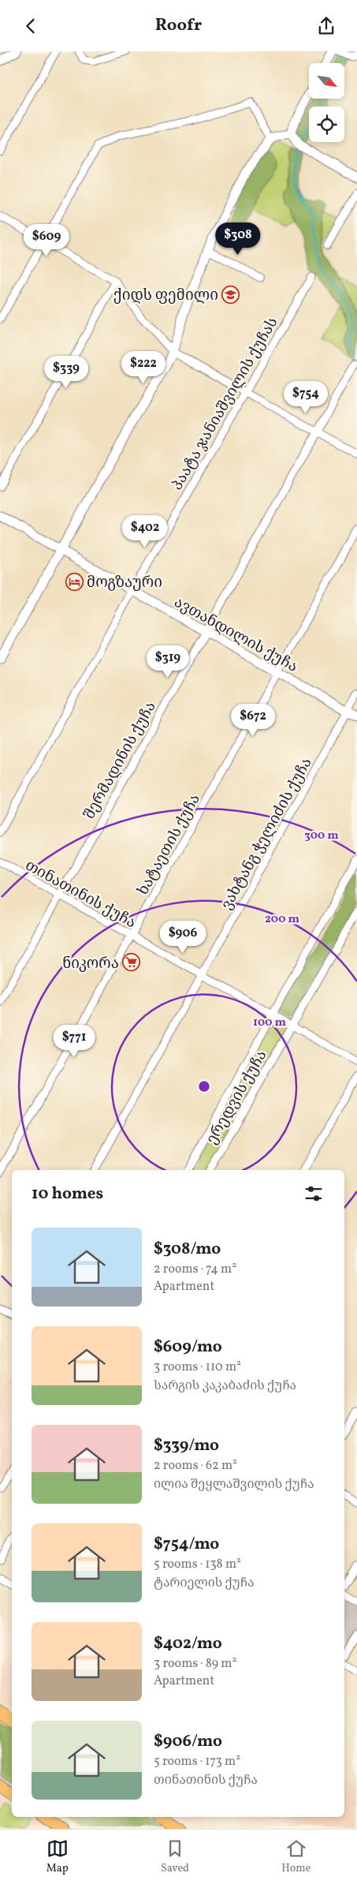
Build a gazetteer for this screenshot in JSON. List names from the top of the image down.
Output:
{
  "streets": {
    "street": [
      "პაატა ჯანიაშვილის ქუჩას",
      "ავთანდილის ქუჩა",
      "შერმადინის ქუჩა",
      "ვახტანგ ჭელიძის ქუჩა",
      "ხატაეთის ქუჩა",
      "თინათინის ქუჩა",
      "ერედვის ქუჩა"
    ]
  },
  "crossings": [
    ["პაატა ჯანიაშვილის ქუჩას", "ავთანდილის ქუჩა"],
    ["ავთანდილის ქუჩა", "შერმადინის ქუჩა"],
    ["ავთანდილის ქუჩა", "ვახტანგ ჭელიძის ქუჩა"],
    ["ავთანდილის ქუჩა", "ხატაეთის ქუჩა"],
    ["შერმადინის ქუჩა", "თინათინის ქუჩა"],
    ["ვახტანგ ჭელიძის ქუჩა", "თინათინის ქუჩა"],
    ["ხატაეთის ქუჩა", "თინათინის ქუჩა"],
    ["თინათინის ქუჩა", "ერედვის ქუჩა"]
  ],
  "places": {
    "school or university": ["ქიდს ფემილი"],
    "hotel": ["მოგზაური"],
    "supermarket": ["ნიკორა"]
  },
  "north": "bottom right",
  "page": {
    "header": "Roofr",
    "price": [
      "$308",
      "$609",
      "$222",
      "$339",
      "$754",
      "$402",
      "$319",
      "$672",
      "$906",
      "$771"
    ],
    "heading": "10 homes",
    "list": [
      {
        "name": "$308/mo",
        "note": "2 rooms · 74 m² · Apartment"
      },
      {
        "name": "$609/mo",
        "note": "3 rooms · 110 m² · სარგის კაკაბაძის ქუჩა"
      },
      {
        "name": "$339/mo",
        "note": "2 rooms · 62 m² · ილია შეყლაშვილის ქუჩა"
      },
      {
        "name": "$754/mo",
        "note": "5 rooms · 138 m² · ტარიელის ქუჩა"
      },
      {
        "name": "$402/mo",
        "note": "3 rooms · 89 m² · Apartment"
      },
      {
        "name": "$906/mo",
        "note": "5 rooms · 173 m² · თინათინის ქუჩა"
      }
    ],
    "tabs": ["Map", "Saved", "Home"]
  },
  "rings": ["300 m", "200 m", "100 m"]
}
